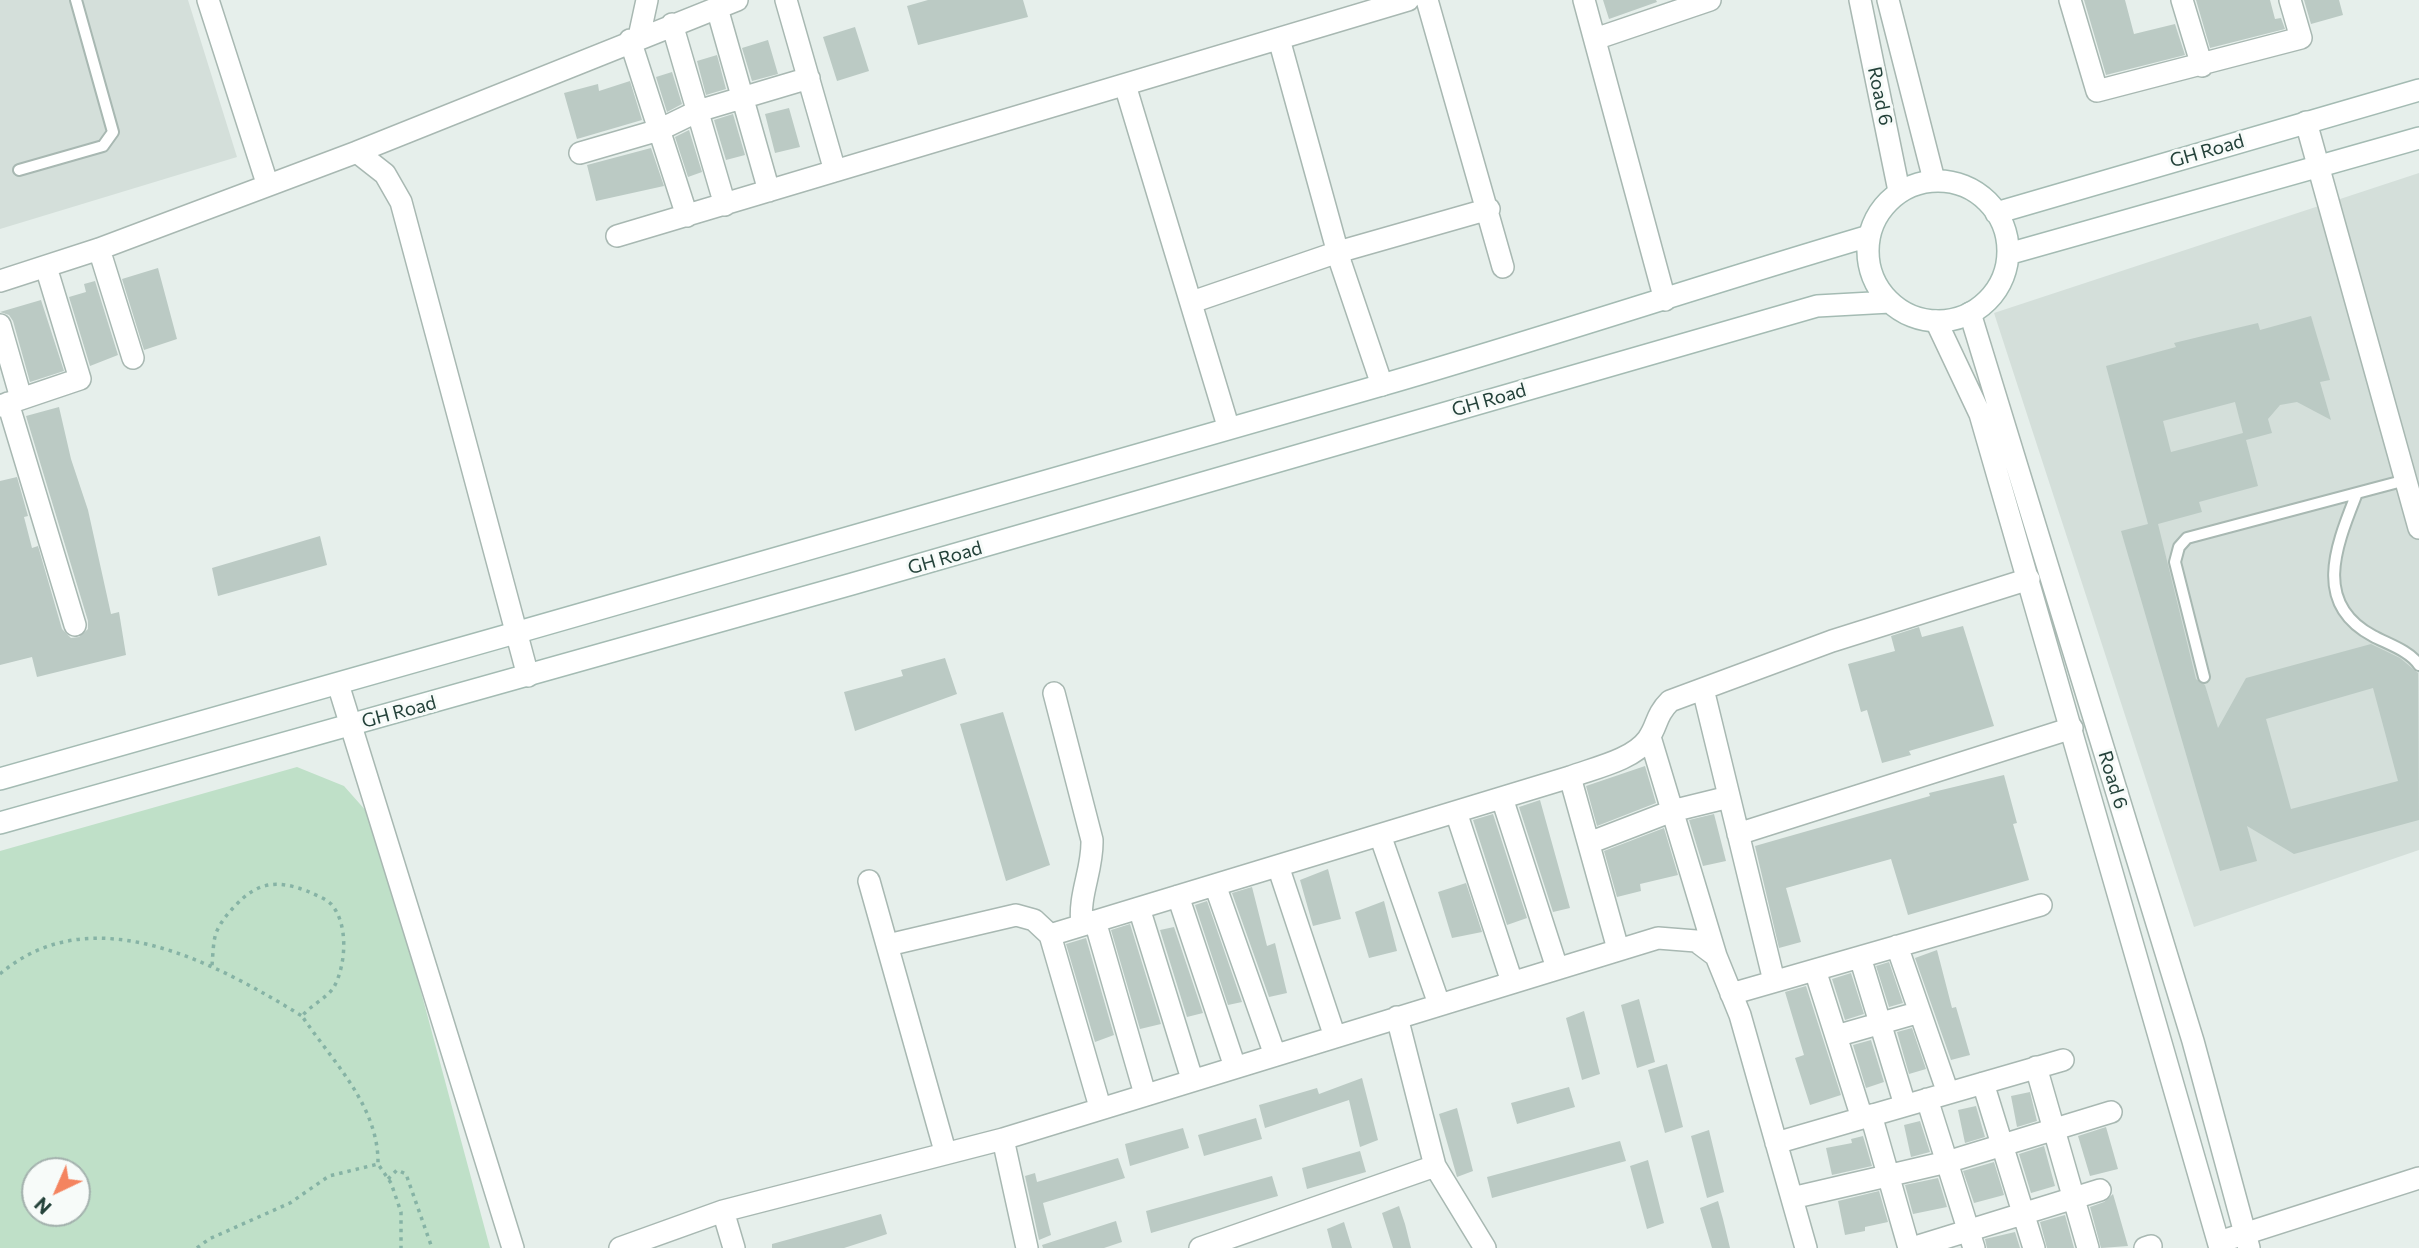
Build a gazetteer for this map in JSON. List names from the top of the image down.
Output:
{
  "streets": {
    "street": ["Road 6", "GH Road"]
  },
  "crossings": [
    ["Road 6", "GH Road"]
  ],
  "north": "bottom left"
}
